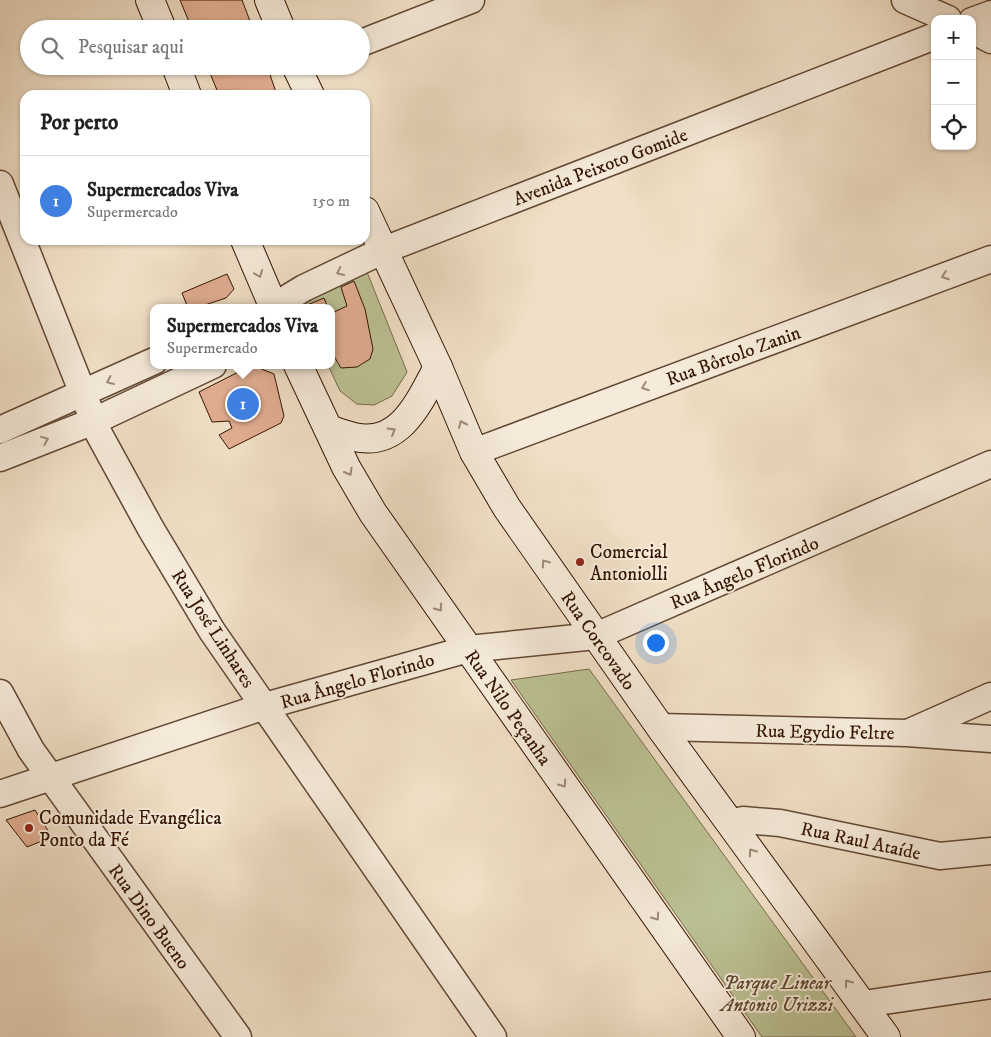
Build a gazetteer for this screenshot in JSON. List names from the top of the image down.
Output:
{
  "streets": {
    "street": [
      "Avenida Peixoto Gomide",
      "Rua Bôrtolo Zanin",
      "Rua Ângelo Florindo",
      "Rua José Linhares",
      "Rua Corcovado",
      "Rua Nilo Peçanha",
      "Rua Egydio Feltre",
      "Rua Raul Ataíde",
      "Rua Dino Bueno"
    ]
  },
  "crossings": [
    ["Avenida Peixoto Gomide", "Rua Corcovado"],
    ["Rua Bôrtolo Zanin", "Rua Corcovado"],
    ["Rua Ângelo Florindo", "Rua José Linhares"],
    ["Rua Ângelo Florindo", "Rua Corcovado"],
    ["Rua Ângelo Florindo", "Rua Nilo Peçanha"],
    ["Rua Ângelo Florindo", "Rua Dino Bueno"],
    ["Rua Corcovado", "Rua Egydio Feltre"],
    ["Rua Corcovado", "Rua Raul Ataíde"]
  ],
  "one_way": ["Rua Bôrtolo Zanin", "Rua Corcovado", "Rua Nilo Peçanha"],
  "parks": ["Parque Linear Antonio Urizzi"],
  "places": ["Comercial Antoniolli", "Comunidade Evangélica Ponto da Fé"],
  "page": {
    "map_buttons": ["+", "−"],
    "search": "Pesquisar aqui",
    "heading": "Por perto",
    "list": [
      {
        "mark": "1",
        "name": "Supermercados Viva",
        "note": "Supermercado",
        "value": "150 m"
      }
    ],
    "popup": ["Supermercados Viva", "Supermercado"],
    "pins": "1"
  }
}
